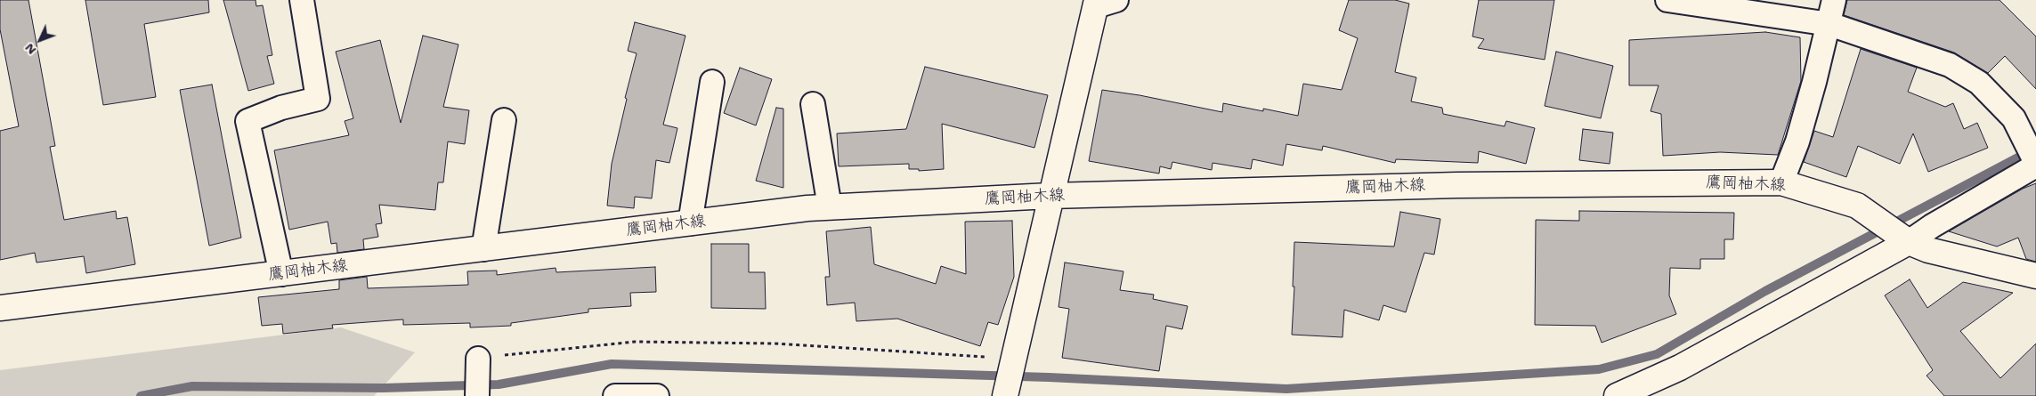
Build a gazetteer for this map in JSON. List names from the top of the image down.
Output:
{
  "streets": {
    "main road": ["鷹岡柚木線"]
  },
  "north": "bottom left"
}
